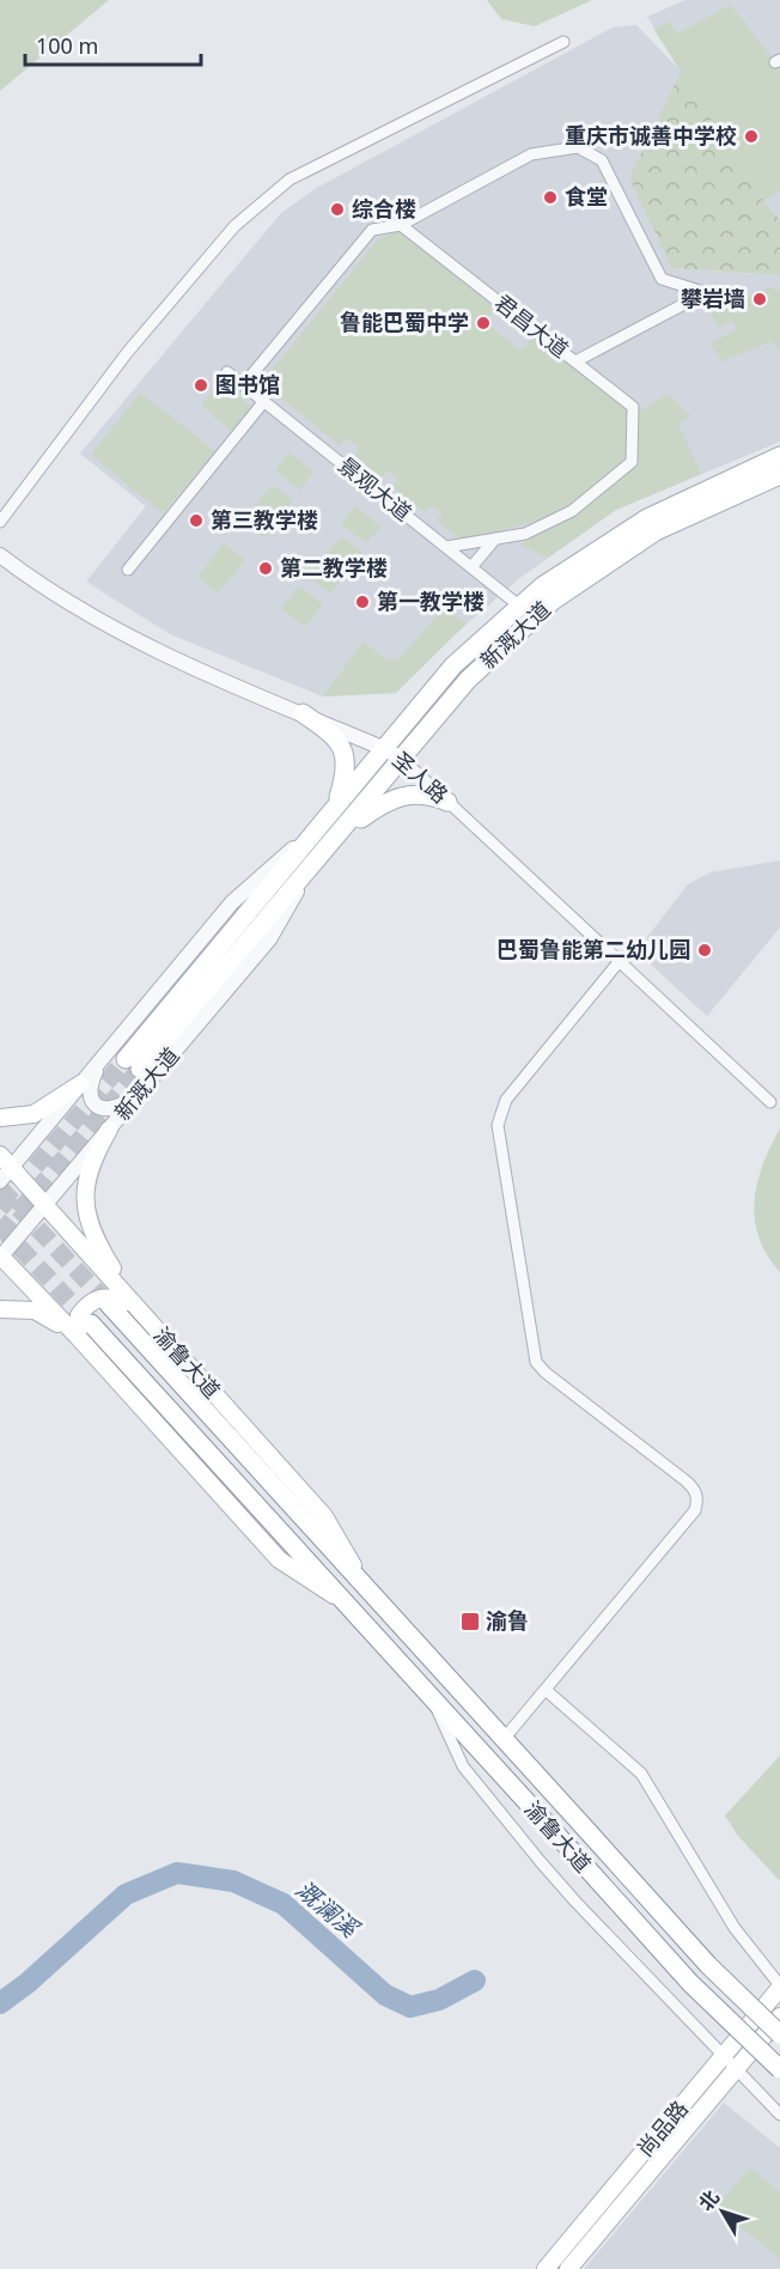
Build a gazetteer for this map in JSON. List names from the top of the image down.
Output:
{
  "streets": {
    "main road": ["新溉大道", "渝鲁大道", "尚品路"],
    "street": ["君昌大道", "景观大道", "圣人路"]
  },
  "crossings": [
    ["君昌大道", "景观大道"],
    ["景观大道", "新溉大道"],
    ["新溉大道", "圣人路"],
    ["新溉大道", "渝鲁大道"]
  ],
  "water": ["溉澜溪"],
  "places": {
    "other": [
      "重庆市诚善中学校",
      "食堂",
      "综合楼",
      "攀岩墙",
      "鲁能巴蜀中学",
      "图书馆",
      "第三教学楼",
      "第二教学楼",
      "第一教学楼",
      "巴蜀鲁能第二幼儿园"
    ],
    "transit": ["渝鲁"]
  },
  "scale_bar": "100 m",
  "north": "top left"
}
